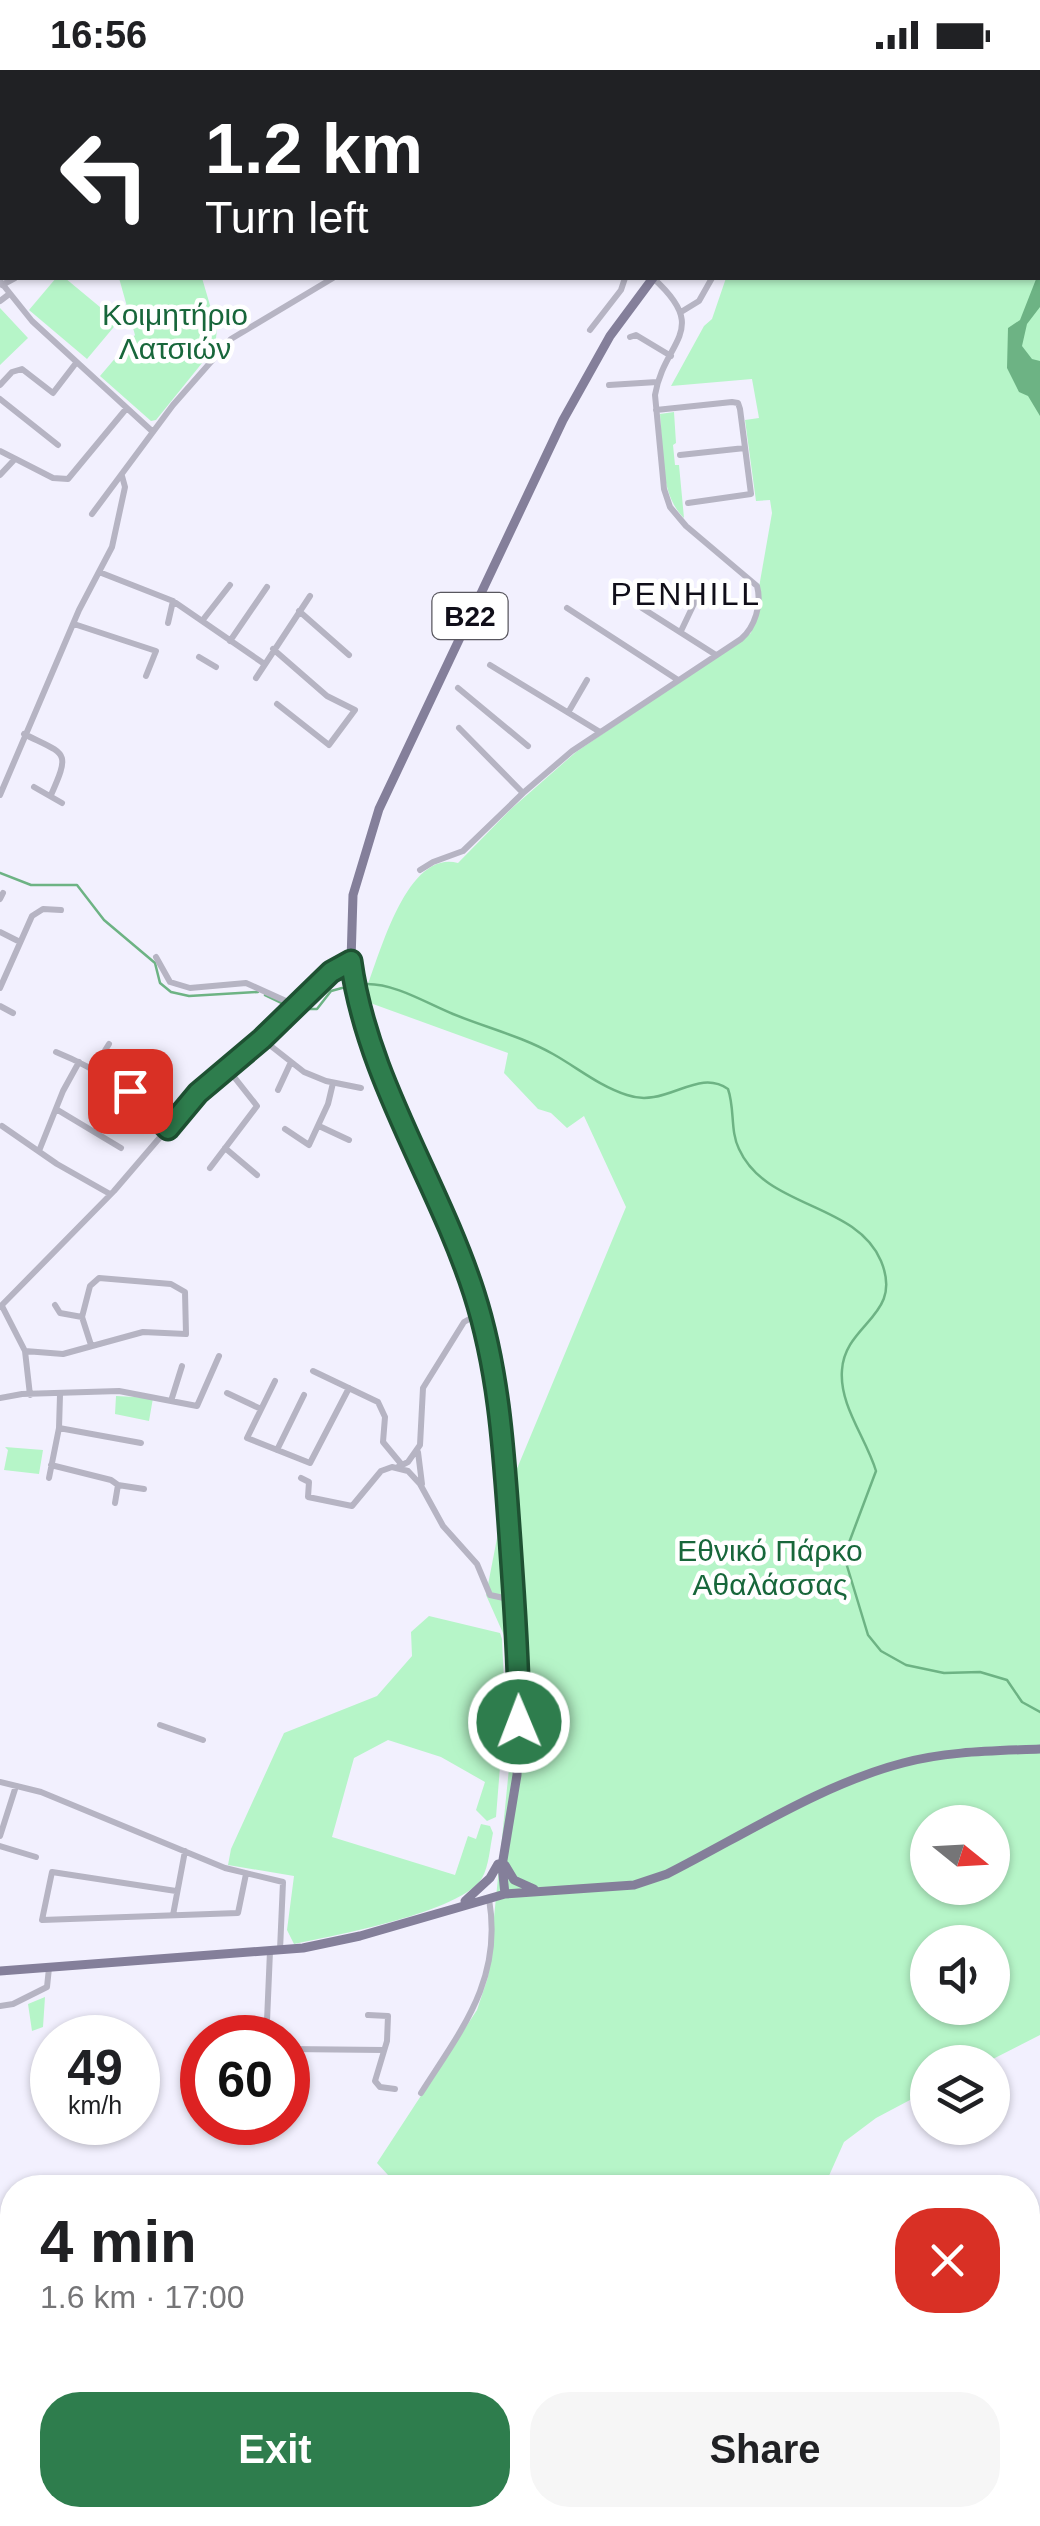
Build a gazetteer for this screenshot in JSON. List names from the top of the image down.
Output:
{
  "streets": {
    "main road": ["B22"]
  },
  "districts": ["PENHILL"],
  "parks": ["Κοιμητήριο Λατσιών", "Εθνικό Πάρκο Αθαλάσσας"],
  "north": "right",
  "page": {
    "status": "16:56",
    "turn": ["1.2 km", "Turn left"],
    "speed": "49 km/h",
    "limit": "60",
    "heading": ["4 min", "1.6 km · 17:00"],
    "buttons": ["Exit", "Share"]
  }
}
